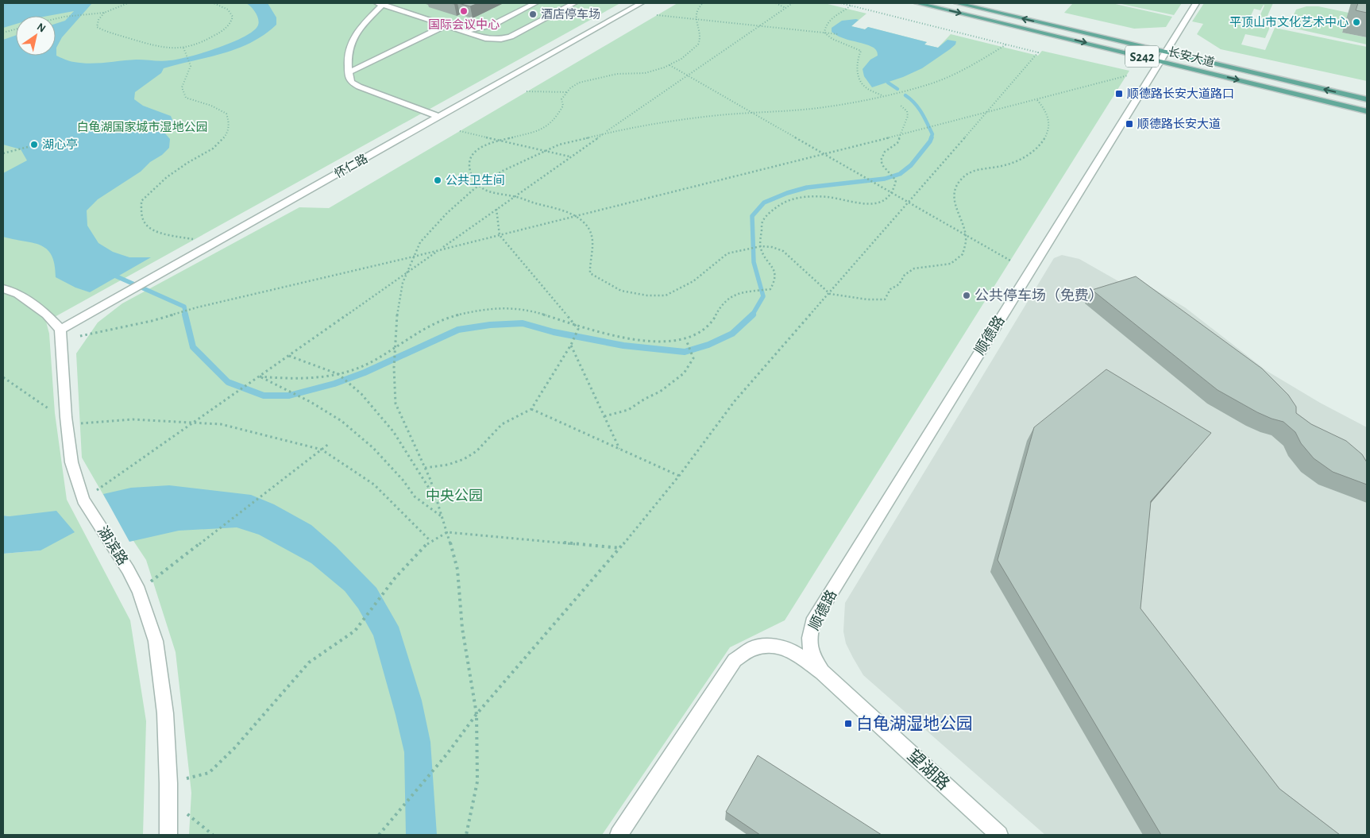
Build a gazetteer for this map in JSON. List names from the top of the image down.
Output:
{
  "streets": {
    "main road": ["S242", "长安大道"],
    "street": [
      "怀仁路",
      "顺德路",
      "湖滨路",
      "望湖路"
    ]
  },
  "crossings": [
    ["长安大道", "顺德路"],
    ["怀仁路", "湖滨路"],
    ["顺德路", "望湖路"]
  ],
  "parks": ["白龟湖国家城市湿地公园", "中央公园"],
  "places": {
    "other": [
      "国际会议中心",
      "酒店停车场",
      "平顶山市文化艺术中心",
      "湖心亭",
      "公共卫生间",
      "公共停车场（免费）"
    ],
    "transit": ["顺德路长安大道路口", "顺德路长安大道", "白龟湖湿地公园"]
  },
  "north": "top right"
}
